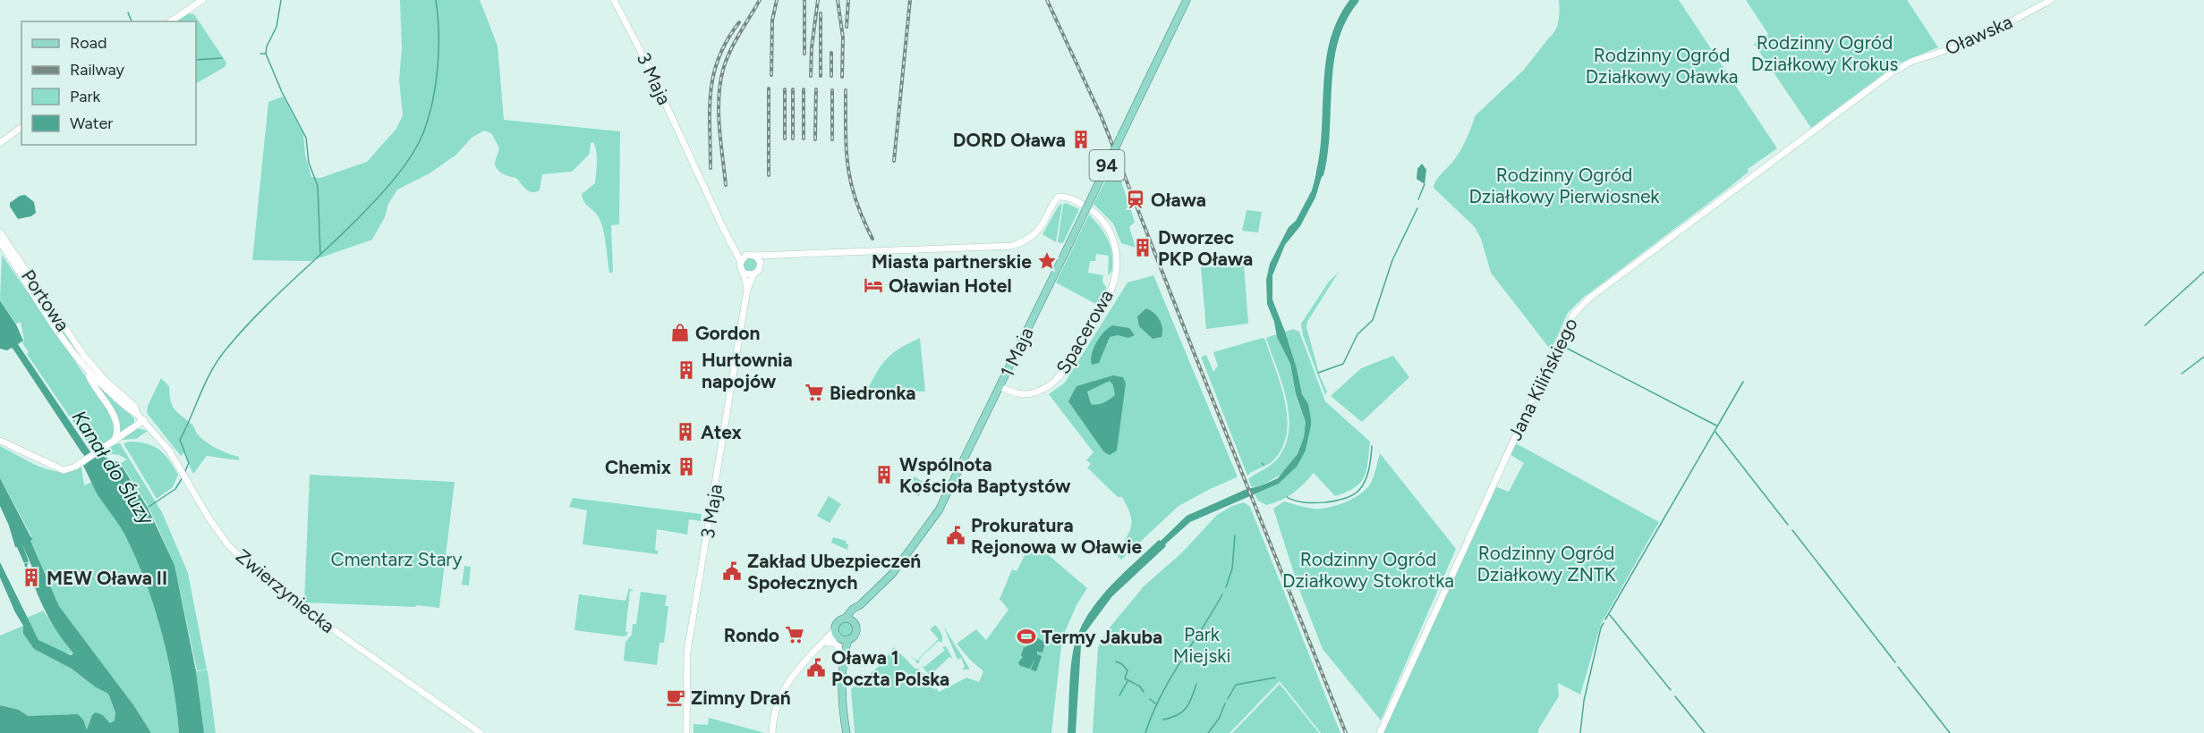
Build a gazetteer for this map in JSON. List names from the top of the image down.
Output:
{
  "streets": {
    "main road": ["94", "1 Maja"],
    "street": [
      "Oławska",
      "3 Maja",
      "Portowa",
      "Spacerowa",
      "Jana Kilińskiego",
      "Zwierzyniecka"
    ]
  },
  "crossings": [
    ["Oławska", "Jana Kilińskiego"],
    ["94", "1 Maja"],
    ["Portowa", "Zwierzyniecka"],
    ["Spacerowa", "1 Maja"]
  ],
  "water": ["Kanał do Śluzy"],
  "parks": [
    "Rodzinny Ogród Działkowy Krokus",
    "Rodzinny Ogród Działkowy Oławka",
    "Rodzinny Ogród Działkowy Pierwiosnek",
    "Rodzinny Ogród Działkowy ZNTK",
    "Cmentarz Stary",
    "Rodzinny Ogród Działkowy Stokrotka",
    "Park Miejski"
  ],
  "places": {
    "building": [
      "DORD Oława",
      "Dworzec PKP Oława",
      "Hurtownia napojów",
      "Atex",
      "Chemix",
      "Wspólnota Kościoła Baptystów",
      "MEW Oława II"
    ],
    "station": ["Oława"],
    "place": ["Miasta partnerskie"],
    "hotel": ["Oławian Hotel"],
    "shop": ["Gordon"],
    "supermarket": ["Biedronka", "Rondo"],
    "public building": ["Prokuratura Rejonowa w Oławie", "Zakład Ubezpieczeń Społecznych", "Oława 1 Poczta Polska"],
    "sports": ["Termy Jakuba"],
    "cafe": ["Zimny Drań"]
  },
  "legend": [
    "Road",
    "Railway",
    "Park",
    "Water"
  ]
}
